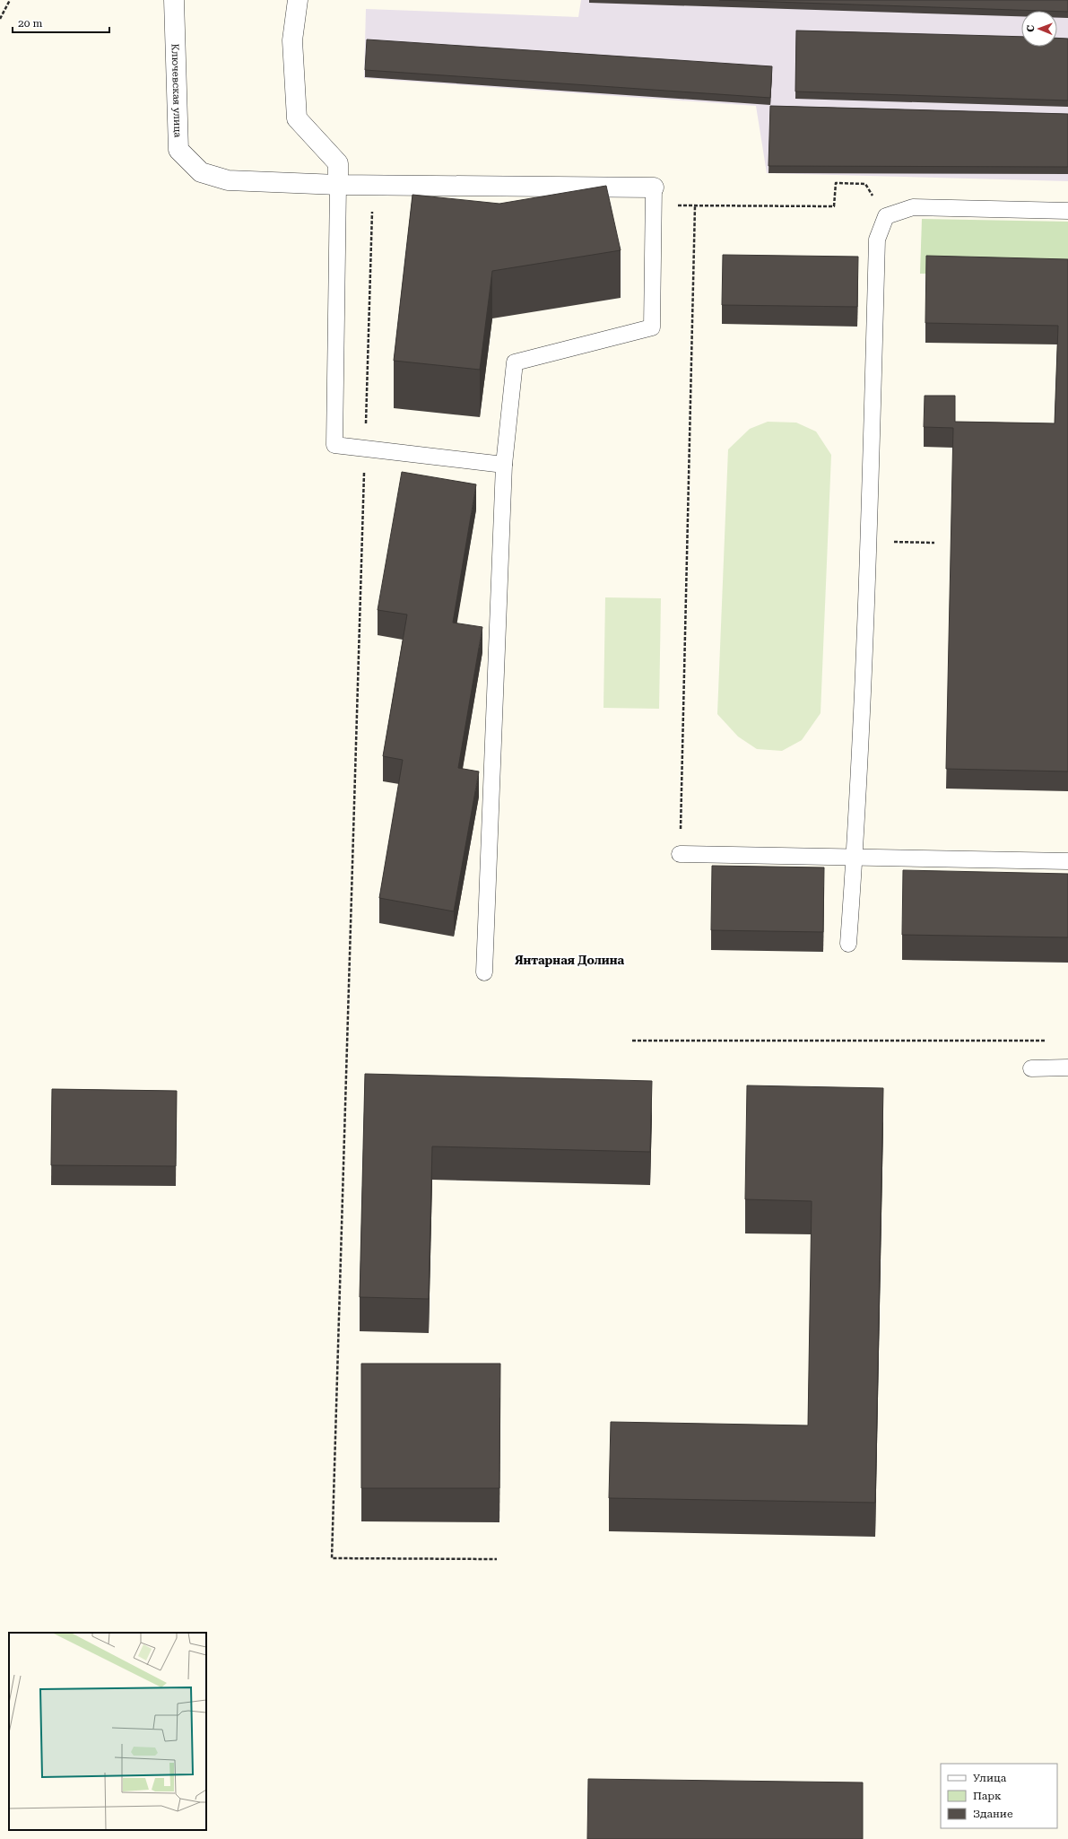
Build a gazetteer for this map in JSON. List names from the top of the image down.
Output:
{
  "streets": {
    "street": ["Ключевская улица"]
  },
  "districts": ["Янтарная Долина"],
  "legend": ["Улица", "Парк", "Здание"],
  "scale_bar": "20 m",
  "north": "left"
}
